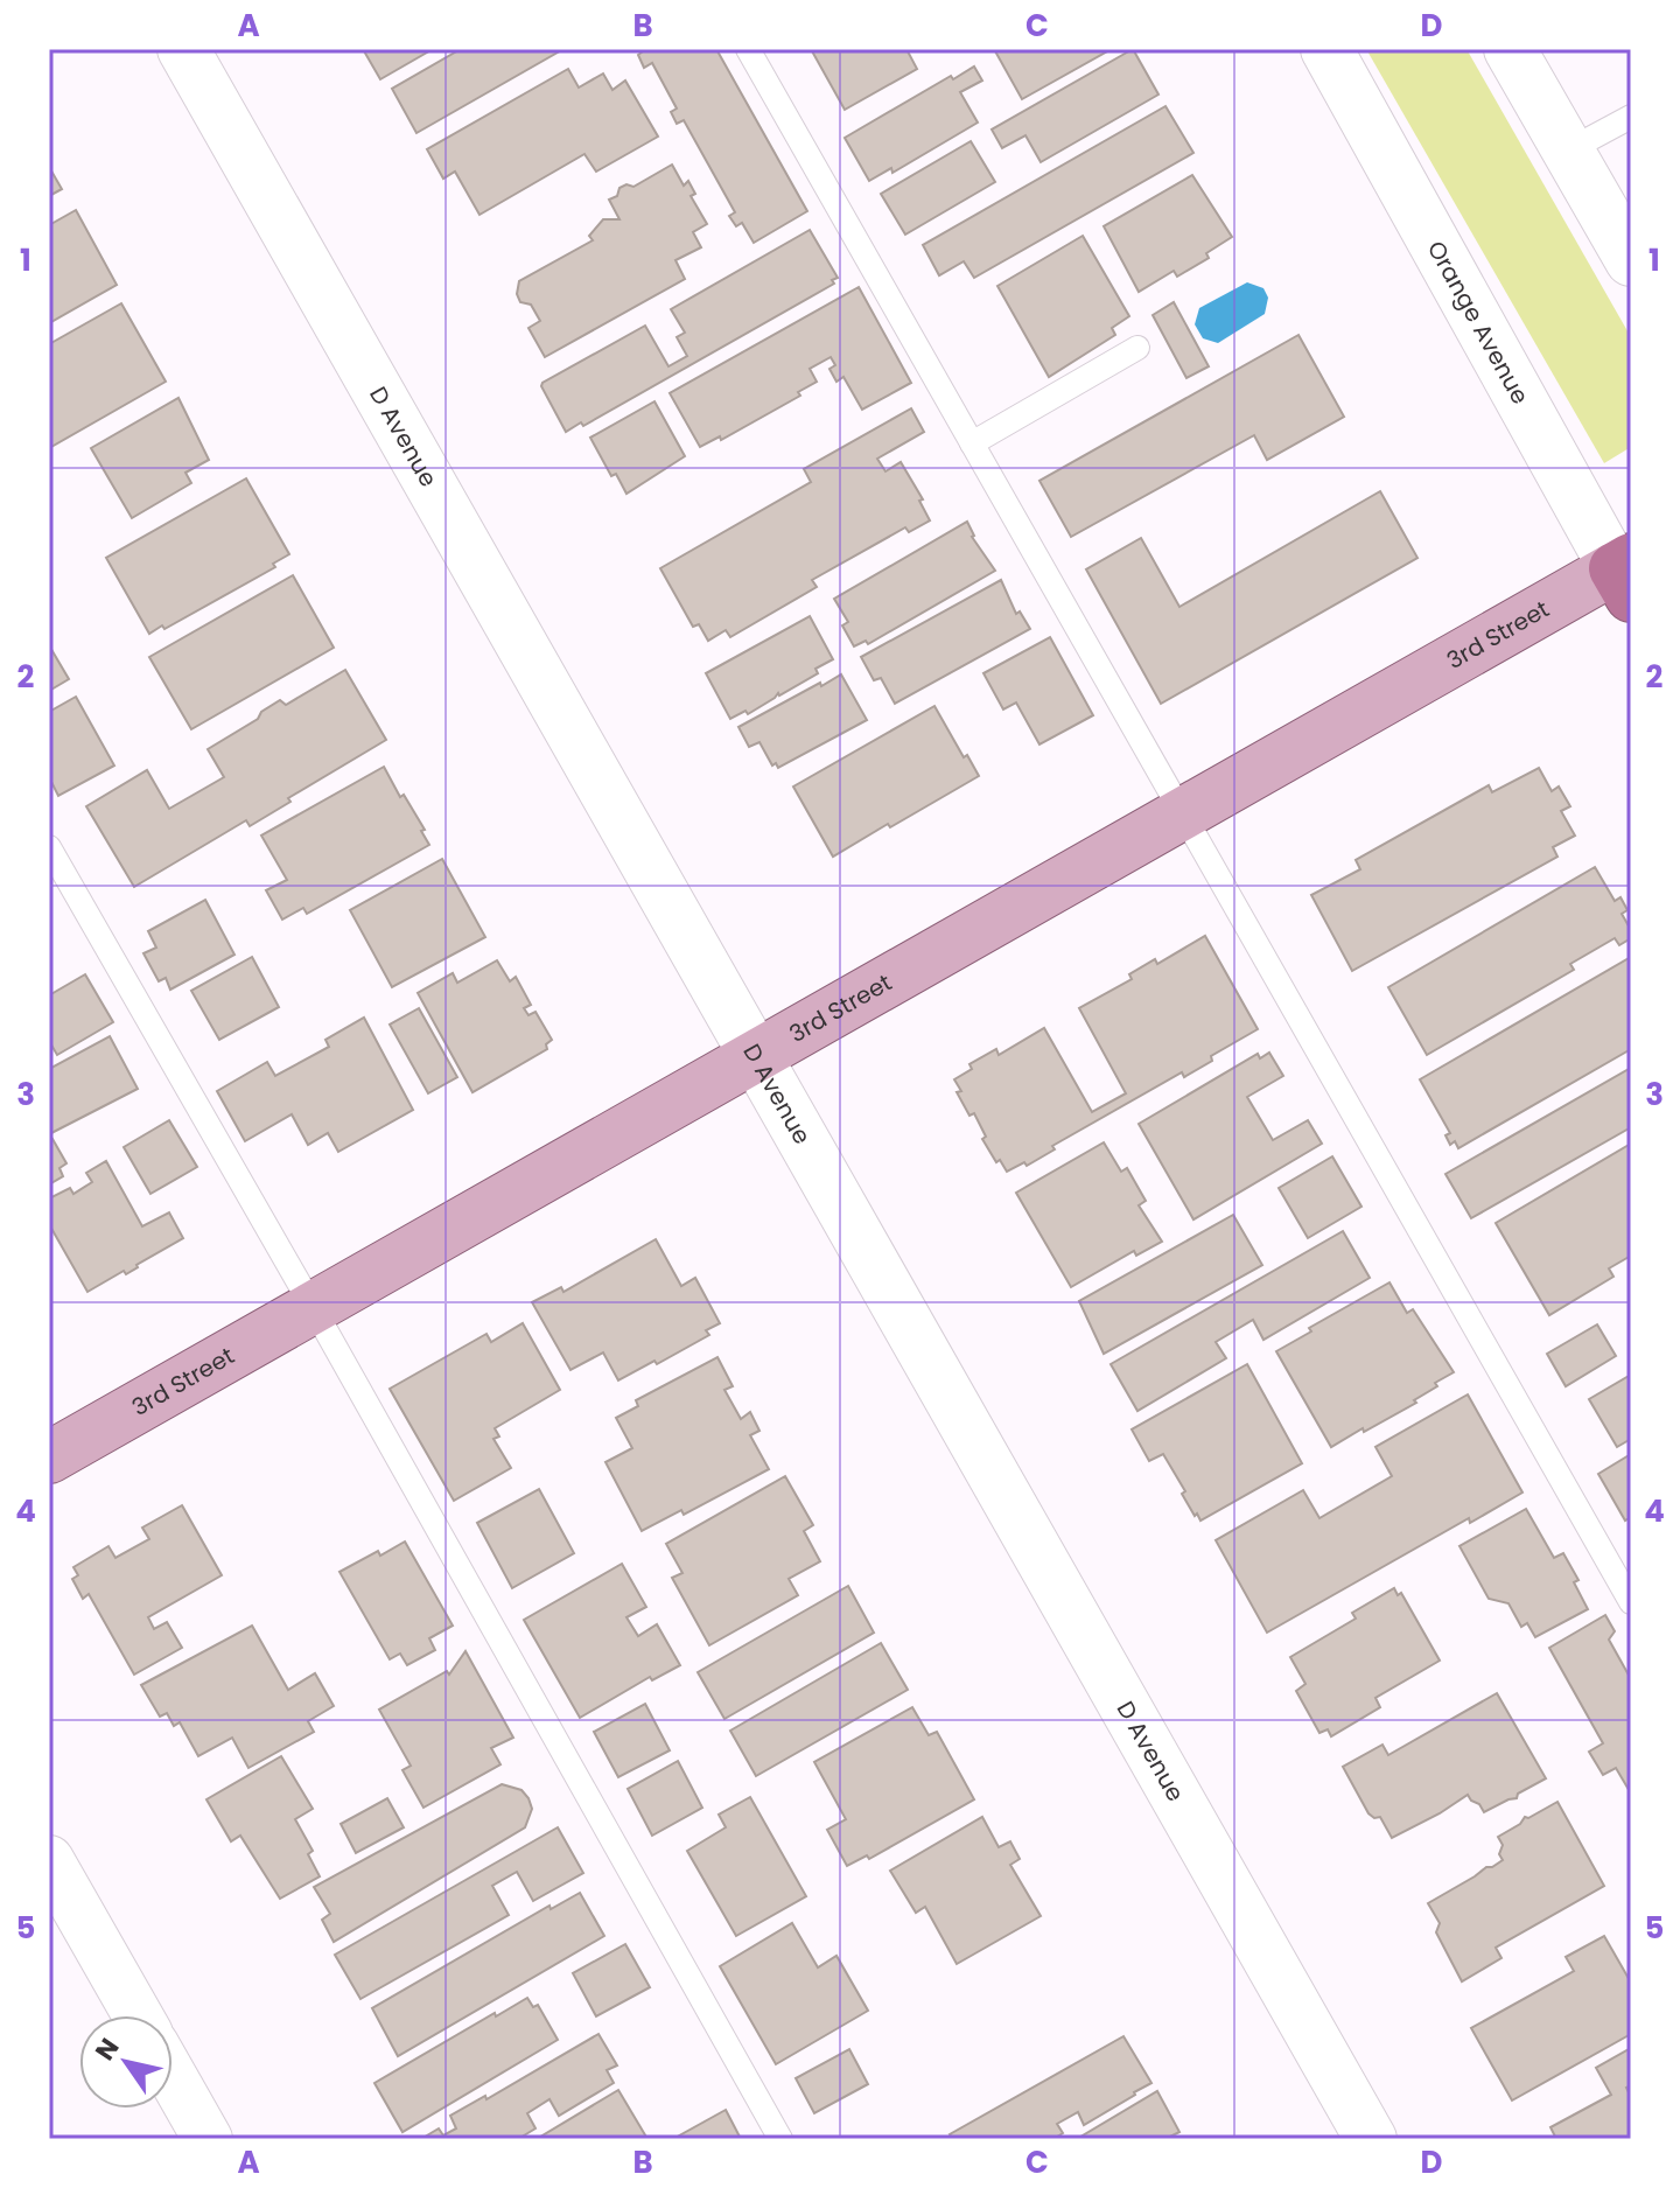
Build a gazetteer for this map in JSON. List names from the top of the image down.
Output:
{
  "streets": {
    "main road": ["3rd Street"],
    "street": ["Orange Avenue", "D Avenue"]
  },
  "crossings": [
    ["Orange Avenue", "3rd Street"],
    ["D Avenue", "3rd Street"]
  ],
  "north": "top left",
  "grid": {
    "columns": [
      "A",
      "B",
      "C",
      "D"
    ],
    "rows": [
      "1",
      "2",
      "3",
      "4",
      "5"
    ]
  }
}
